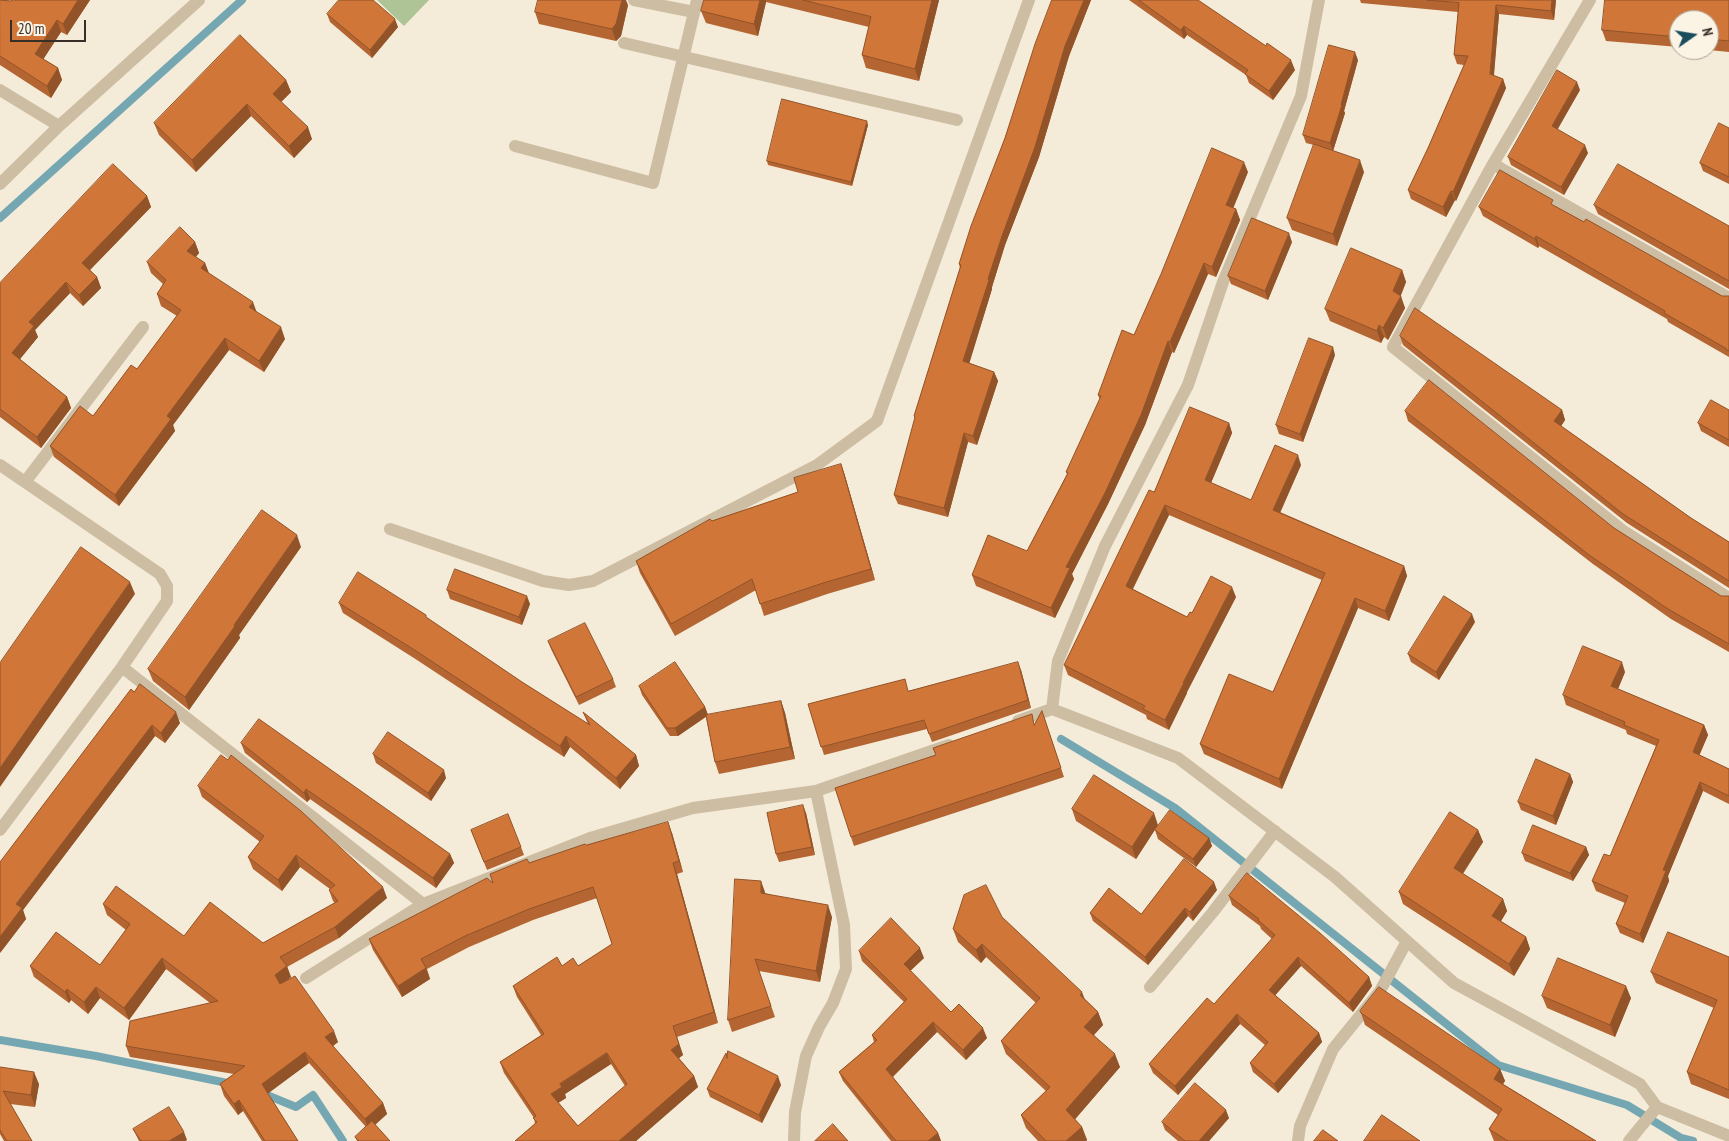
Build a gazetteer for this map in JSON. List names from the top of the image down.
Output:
{
  "scale_bar": "20 m",
  "north": "right"
}
